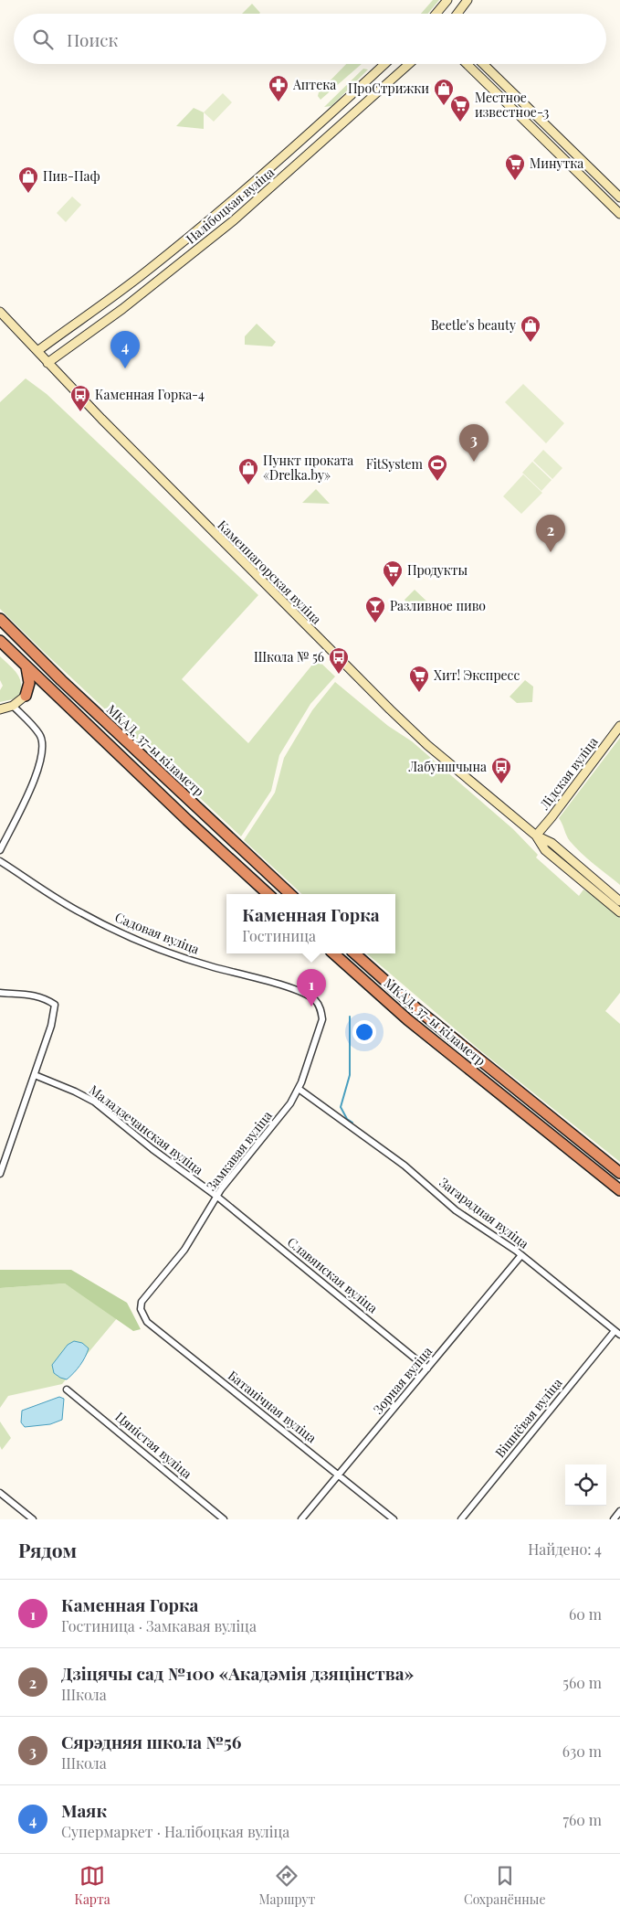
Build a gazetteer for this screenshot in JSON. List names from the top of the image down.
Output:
{
  "streets": {
    "highway": ["МКАД, 37-ы кіламетр"],
    "main road": ["Налібоцкая вуліца", "Каменнагорская вуліца", "Лідская вуліца"],
    "street": [
      "Садовая вуліца",
      "Маладзечанская вуліца",
      "Замкавая вуліца",
      "Загарадная вуліца",
      "Славянская вуліца",
      "Зорная вуліца",
      "Батанічная вуліца",
      "Вішнёвая вуліца",
      "Цяністая вуліца"
    ]
  },
  "crossings": [
    ["Налібоцкая вуліца", "Каменнагорская вуліца"],
    ["Каменнагорская вуліца", "Лідская вуліца"],
    ["Садовая вуліца", "Замкавая вуліца"],
    ["Маладзечанская вуліца", "Замкавая вуліца"],
    ["Маладзечанская вуліца", "Славянская вуліца"],
    ["Замкавая вуліца", "Загарадная вуліца"],
    ["Замкавая вуліца", "Славянская вуліца"],
    ["Замкавая вуліца", "Батанічная вуліца"],
    ["Загарадная вуліца", "Зорная вуліца"],
    ["Загарадная вуліца", "Вішнёвая вуліца"],
    ["Славянская вуліца", "Зорная вуліца"],
    ["Зорная вуліца", "Батанічная вуліца"]
  ],
  "places": {
    "pharmacy": ["Аптека"],
    "shop": [
      "ПроСтрижки",
      "Пив-Паф",
      "Beetle's beauty",
      "Пункт проката «Drelka.by»"
    ],
    "supermarket": [
      "Местное известное-3",
      "Минутка",
      "Продукты",
      "Хит! Экспресс"
    ],
    "bus stop": ["Каменная Горка-4", "Школа № 56", "Лабуншчына"],
    "sports": ["FitSystem"],
    "bar": ["Разливное пиво"]
  },
  "page": {
    "search": "Поиск",
    "pins": [
      "4",
      "3",
      "2",
      "1"
    ],
    "popup": ["Каменная Горка", "Гостиница"],
    "heading": ["Рядом", "Найдено: 4"],
    "list": [
      {
        "mark": "1",
        "name": "Каменная Горка",
        "note": "Гостиница · Замкавая вуліца",
        "value": "60 m"
      },
      {
        "mark": "2",
        "name": "Дзіцячы сад №100 «Акадэмія дзяцінства»",
        "note": "Школа",
        "value": "560 m"
      },
      {
        "mark": "3",
        "name": "Сярэдняя школа №56",
        "note": "Школа",
        "value": "630 m"
      },
      {
        "mark": "4",
        "name": "Маяк",
        "note": "Супермаркет · Налібоцкая вуліца",
        "value": "760 m"
      }
    ],
    "nav": ["Карта", "Маршрут", "Сохранённые"]
  }
}
